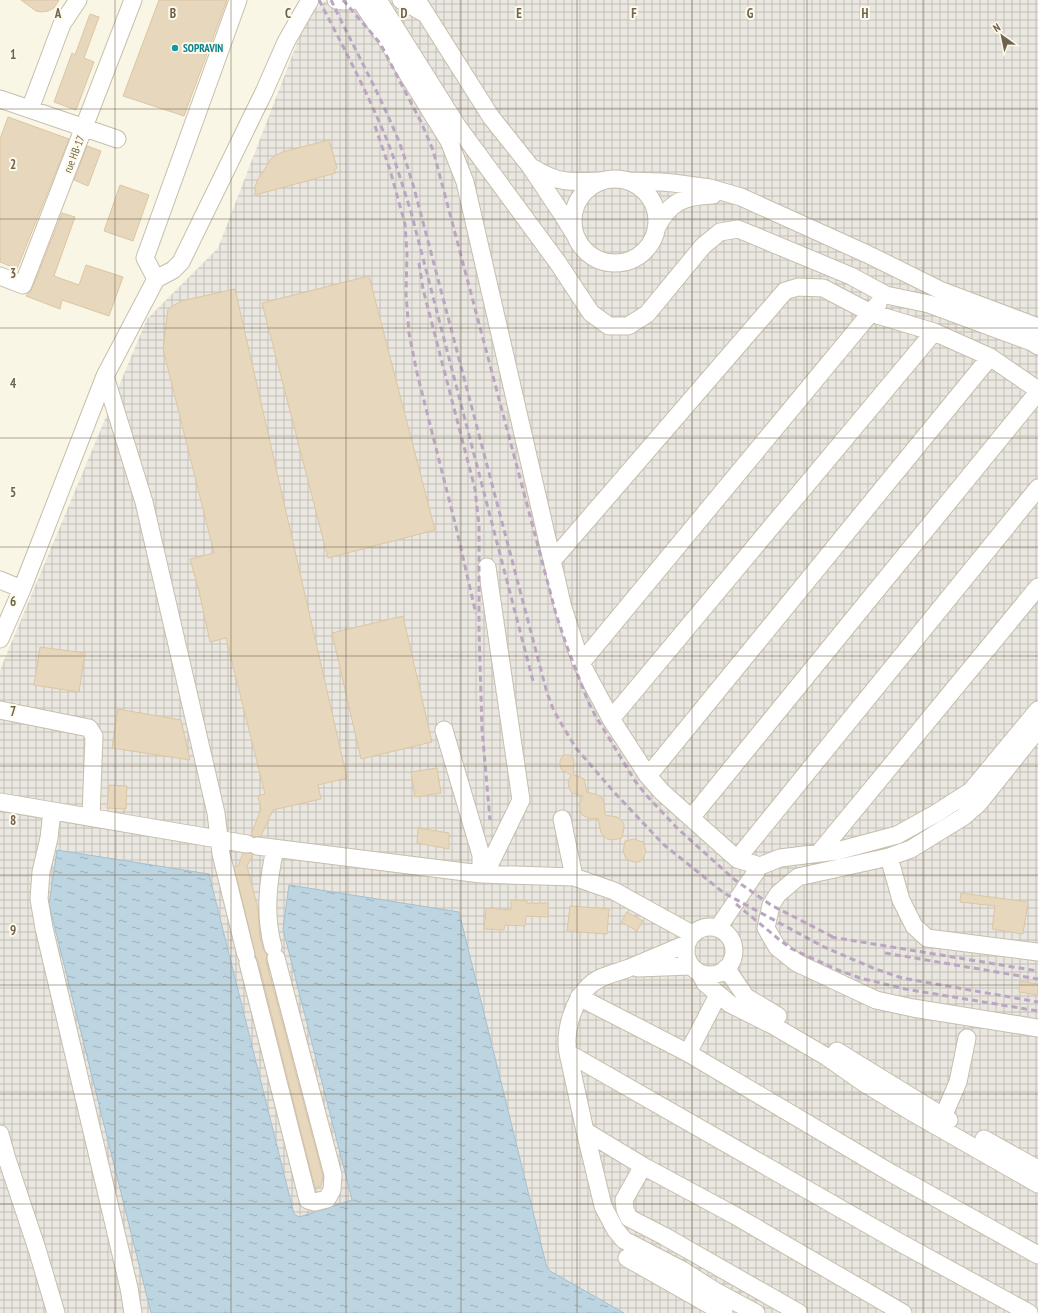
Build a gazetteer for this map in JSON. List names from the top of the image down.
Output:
{
  "streets": {
    "street": ["rue HB-17"]
  },
  "places": ["SOPRAVIN"],
  "north": "top left",
  "grid": {
    "columns": [
      "A",
      "B",
      "C",
      "D",
      "E",
      "F",
      "G",
      "H"
    ],
    "rows": [
      "1",
      "2",
      "3",
      "4",
      "5",
      "6",
      "7",
      "8",
      "9"
    ]
  }
}
